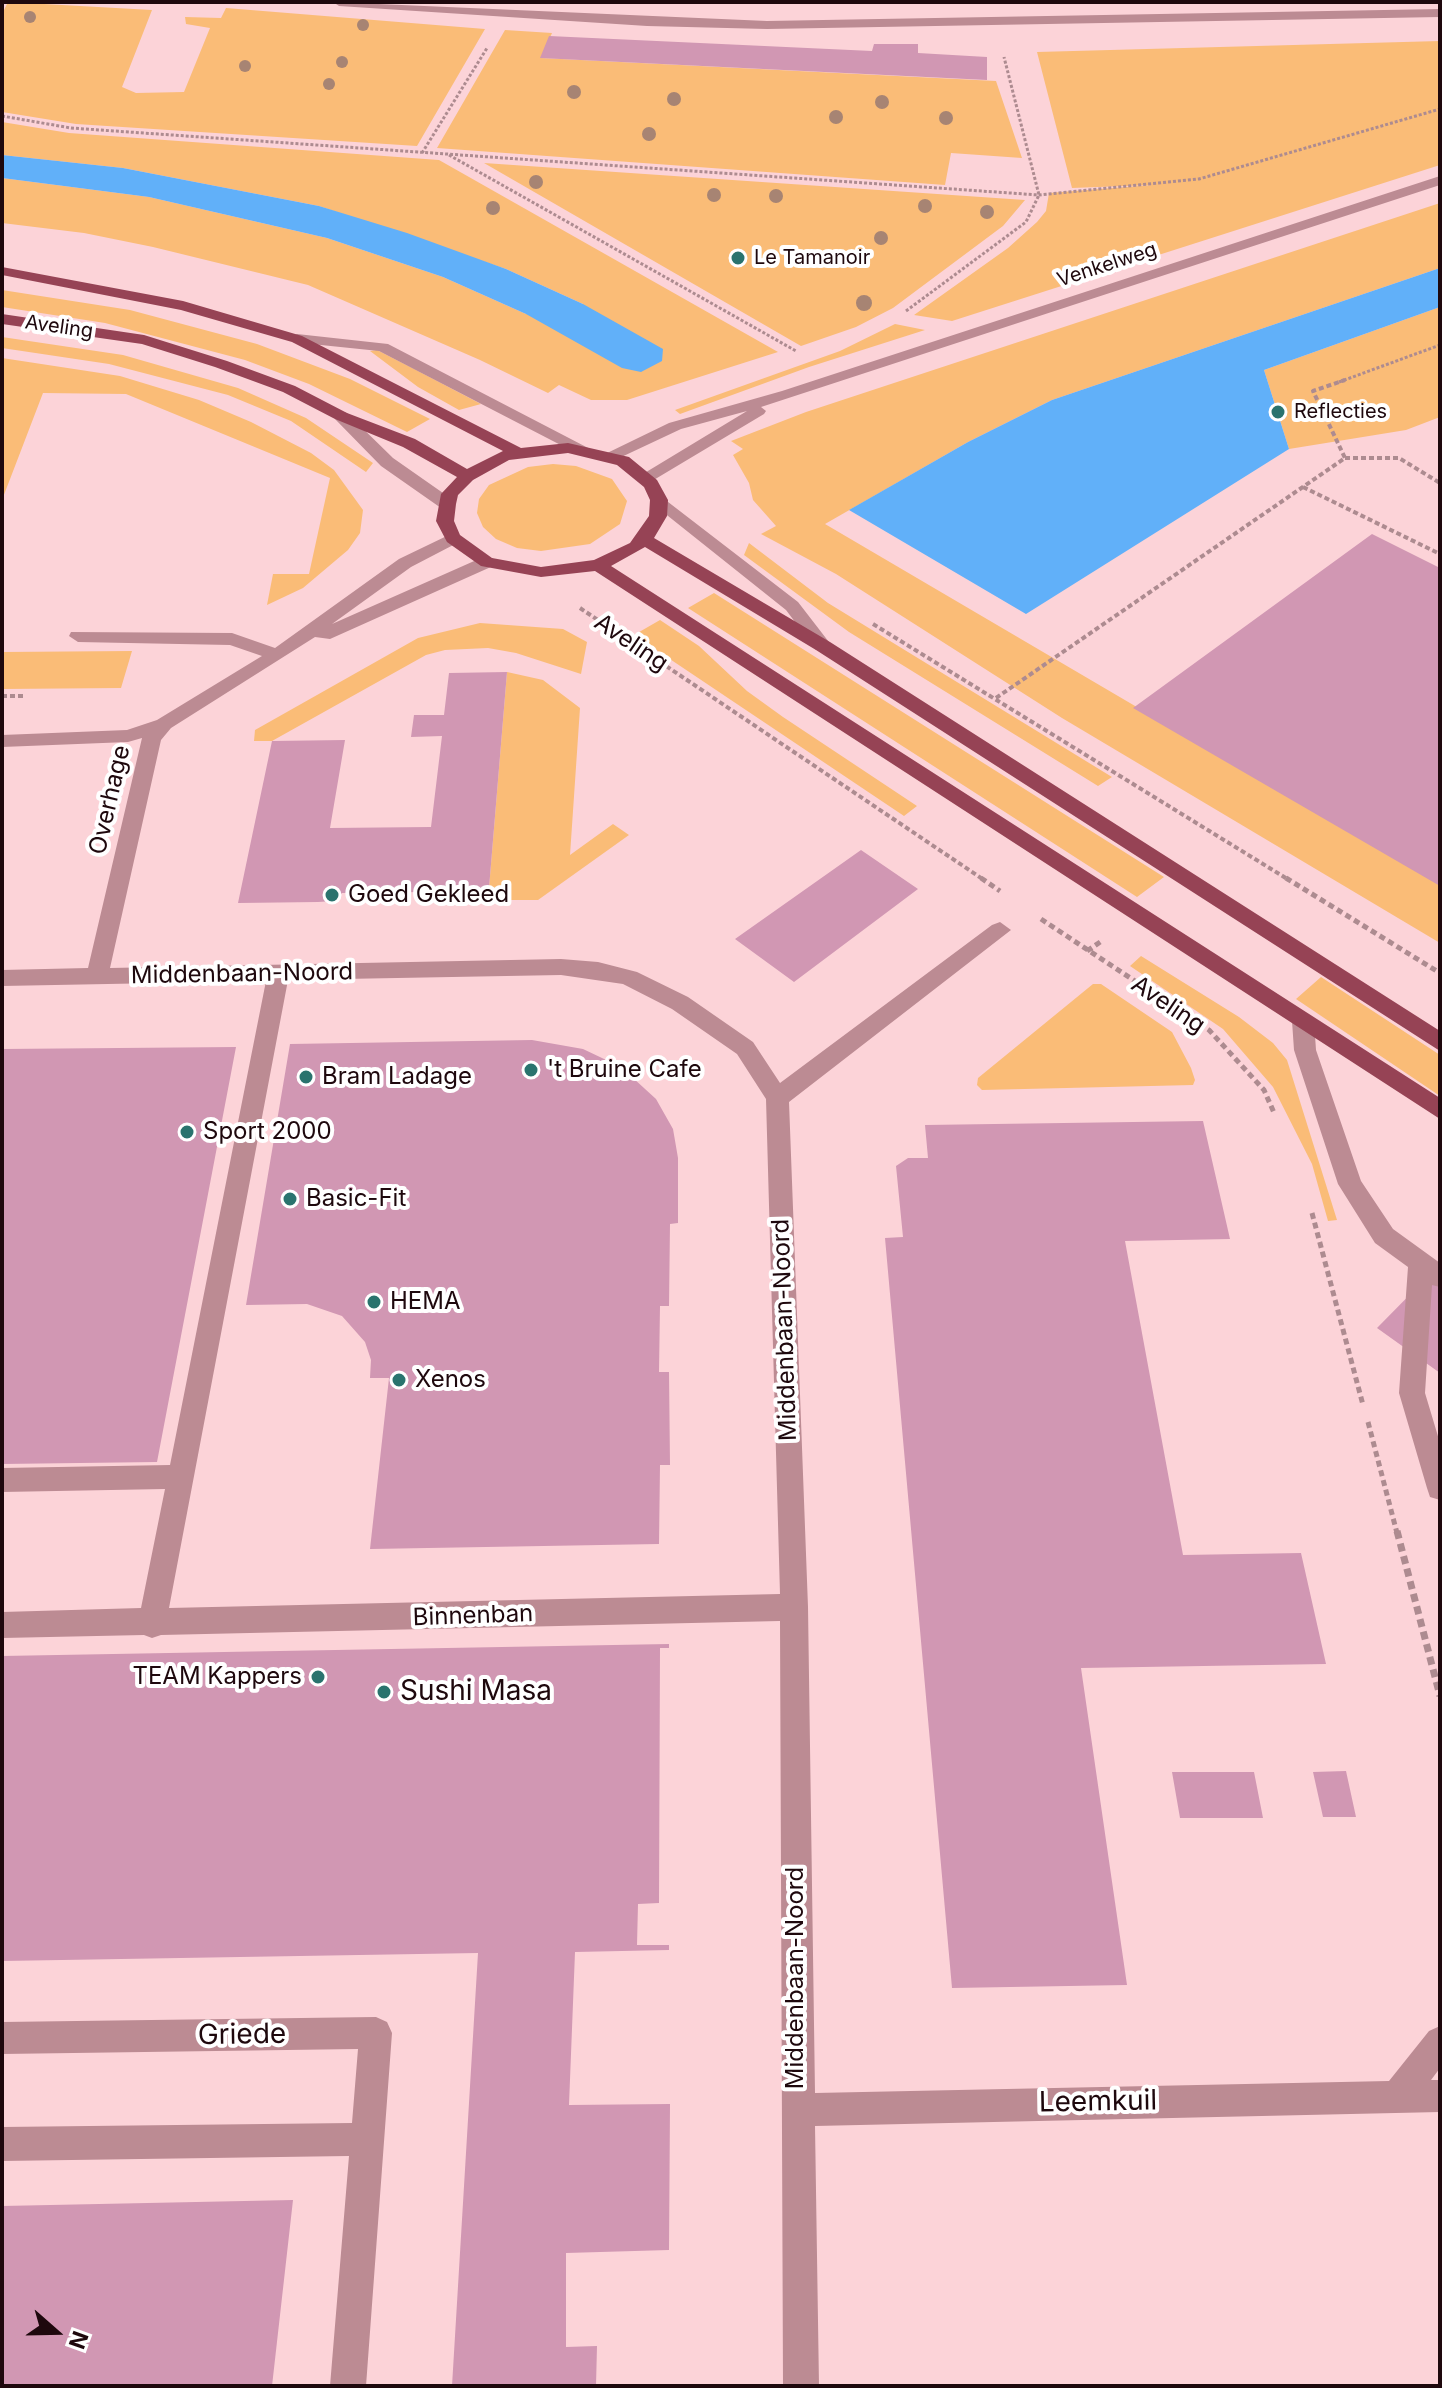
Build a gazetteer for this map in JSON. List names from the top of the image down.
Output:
{
  "streets": {
    "main road": ["Aveling"],
    "street": [
      "Venkelweg",
      "Overhage",
      "Middenbaan-Noord",
      "Binnenban",
      "Griede",
      "Leemkuil"
    ]
  },
  "crossings": [
    ["Venkelweg", "Aveling"],
    ["Venkelweg", "Overhage"],
    ["Aveling", "Overhage"],
    ["Overhage", "Middenbaan-Noord"],
    ["Middenbaan-Noord", "Binnenban"],
    ["Middenbaan-Noord", "Leemkuil"]
  ],
  "places": [
    "Le Tamanoir",
    "Reflecties",
    "Goed Gekleed",
    "'t Bruine Cafe",
    "Bram Ladage",
    "Sport 2000",
    "Basic-Fit",
    "HEMA",
    "Xenos",
    "TEAM Kappers",
    "Sushi Masa"
  ],
  "north": "right"
}
